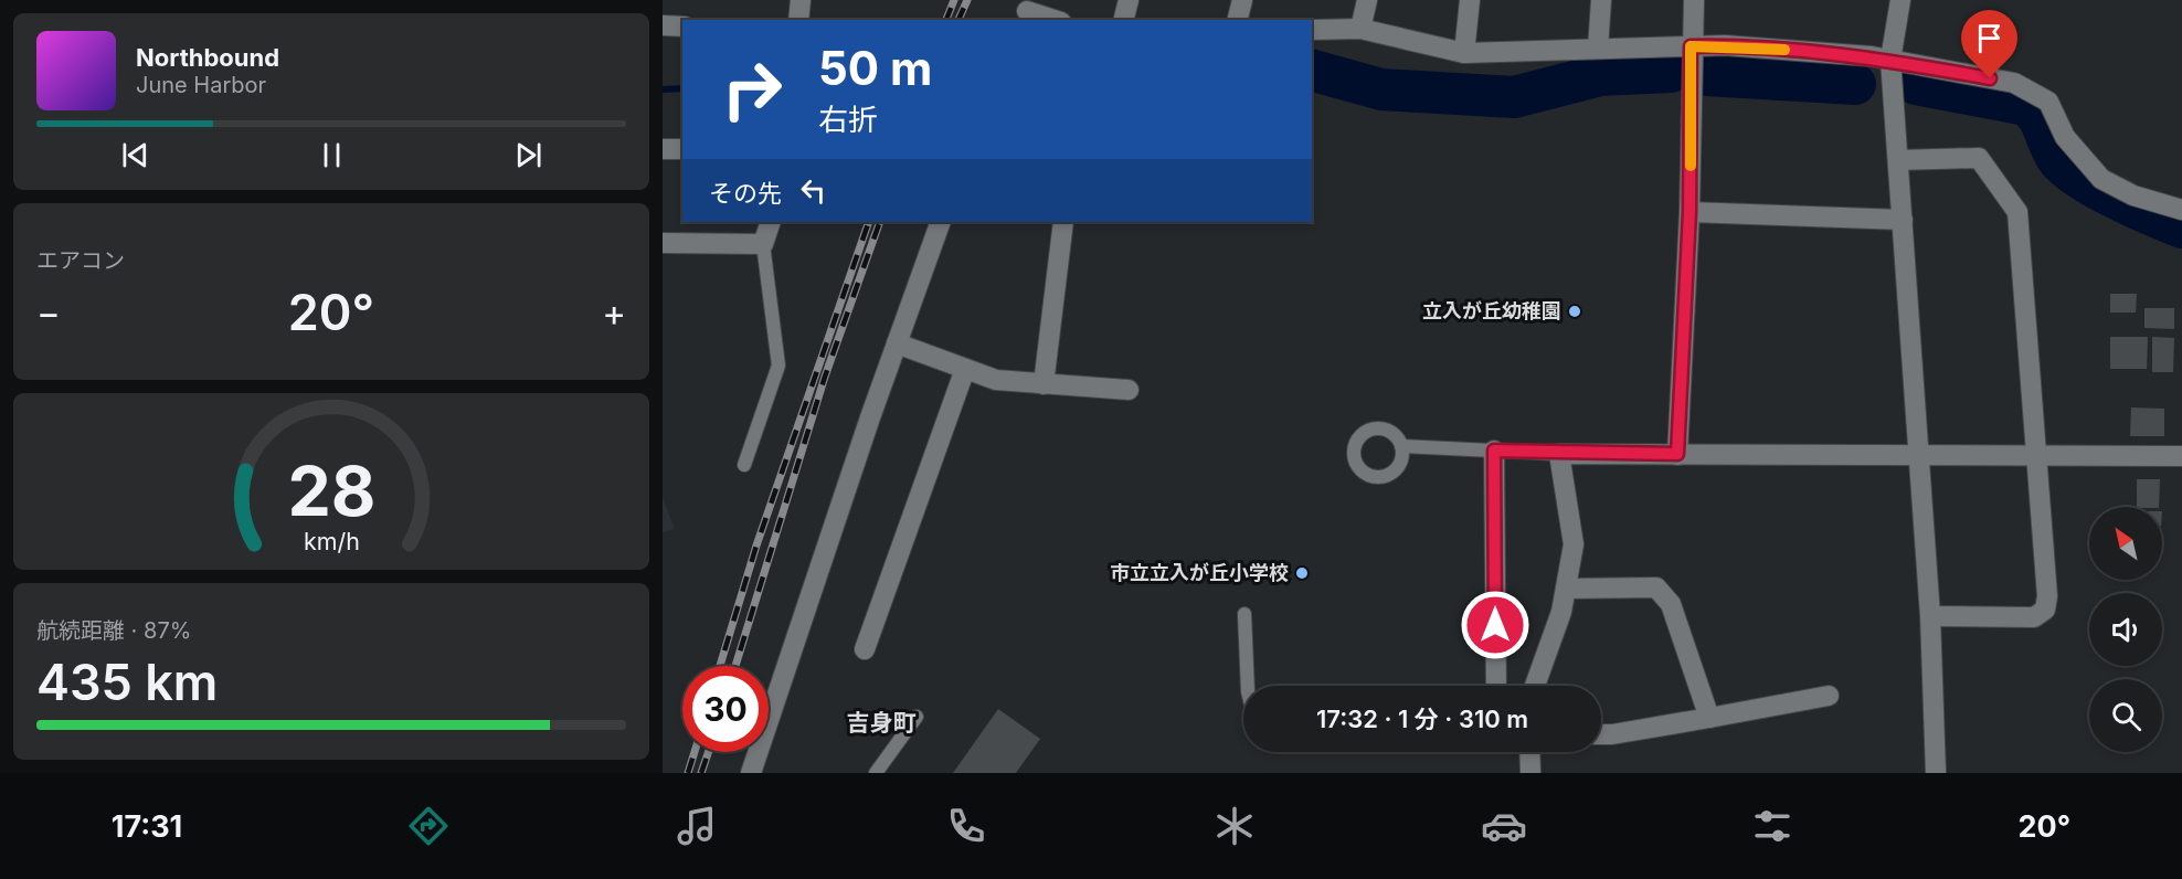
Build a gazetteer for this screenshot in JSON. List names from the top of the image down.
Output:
{
  "districts": ["吉身町"],
  "places": ["立入が丘幼稚園", "市立立入が丘小学校"],
  "north": "top left",
  "page": {
    "turn": ["50 m", "右折"],
    "song": ["Northbound", "June Harbor"],
    "then": "その先",
    "tile": [
      "エアコン",
      ["航続距離 · 87%", "435 km"]
    ],
    "heat": ["−", "20°", "+"],
    "limit": "30",
    "trip": "17:32 · 1 分 · 310 m",
    "tabs": ["17:31", "20°"],
    "gauge": ["28", "km/h"]
  }
}
